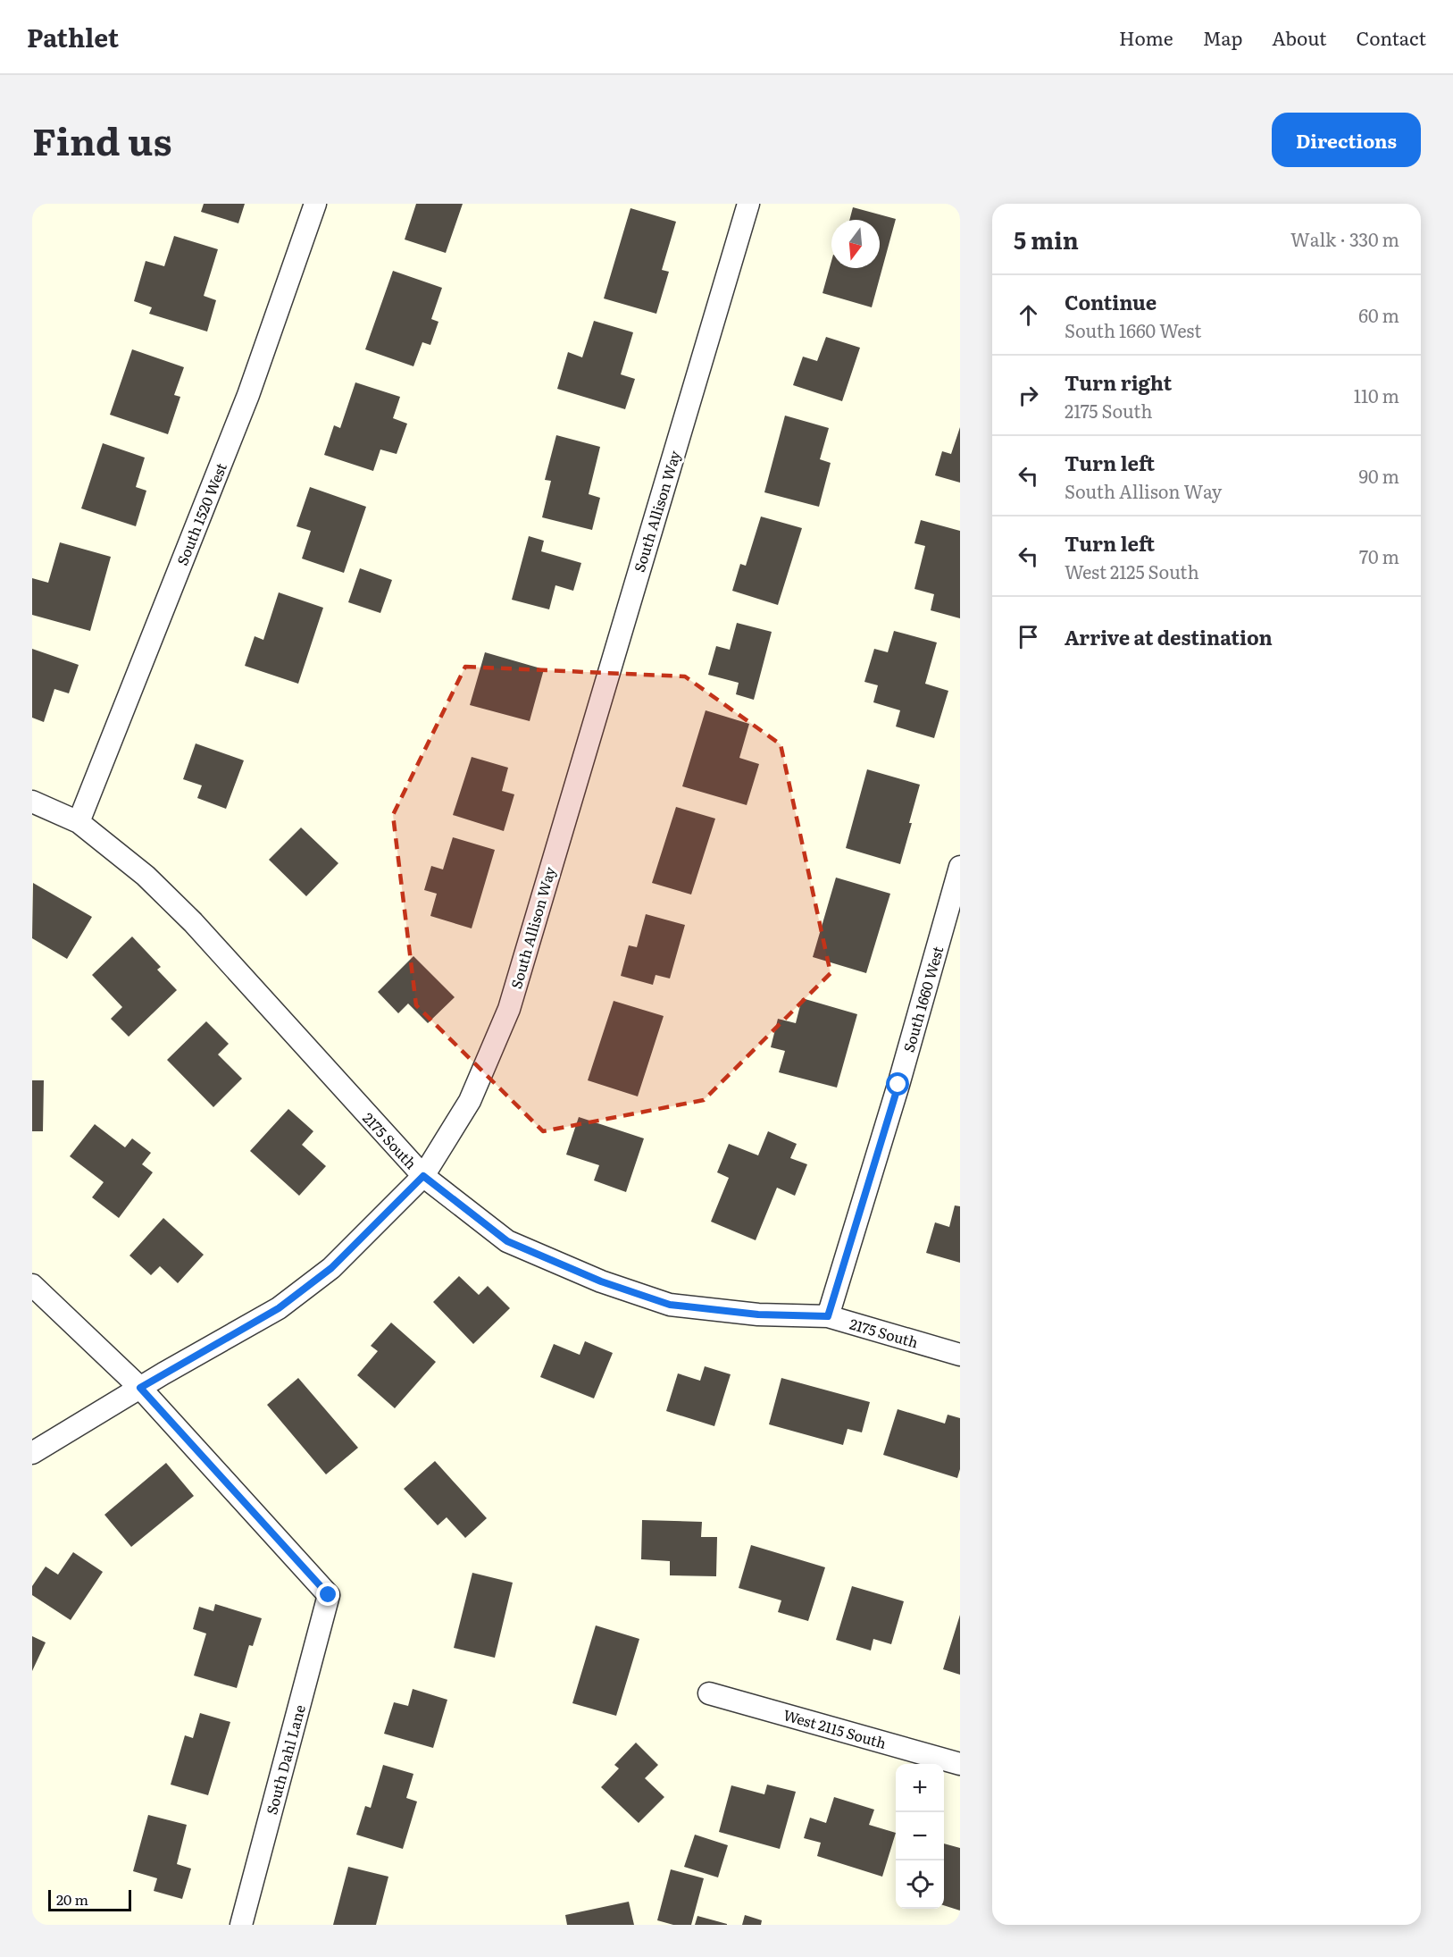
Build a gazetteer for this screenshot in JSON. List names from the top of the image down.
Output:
{
  "streets": {
    "street": [
      "South Allison Way",
      "South 1520 West",
      "South 1660 West",
      "2175 South",
      "West 2115 South",
      "South Dahl Lane"
    ]
  },
  "crossings": [
    ["South Allison Way", "2175 South"],
    ["South Allison Way", "South Dahl Lane"],
    ["South 1520 West", "2175 South"],
    ["South 1660 West", "2175 South"]
  ],
  "scale_bar": "20 m",
  "north": "bottom",
  "page": {
    "header": "Pathlet",
    "nav": [
      "Home",
      "Map",
      "About",
      "Contact"
    ],
    "title": "Find us",
    "buttons": "Directions",
    "heading": ["5 min", "Walk · 330 m"],
    "list": [
      ["Continue", "South 1660 West", "60 m"],
      ["Turn right", "2175 South", "110 m"],
      ["Turn left", "South Allison Way", "90 m"],
      ["Turn left", "West 2125 South", "70 m"],
      "Arrive at destination"
    ],
    "map_buttons": ["+", "−"],
    "scale": "20 m"
  }
}
